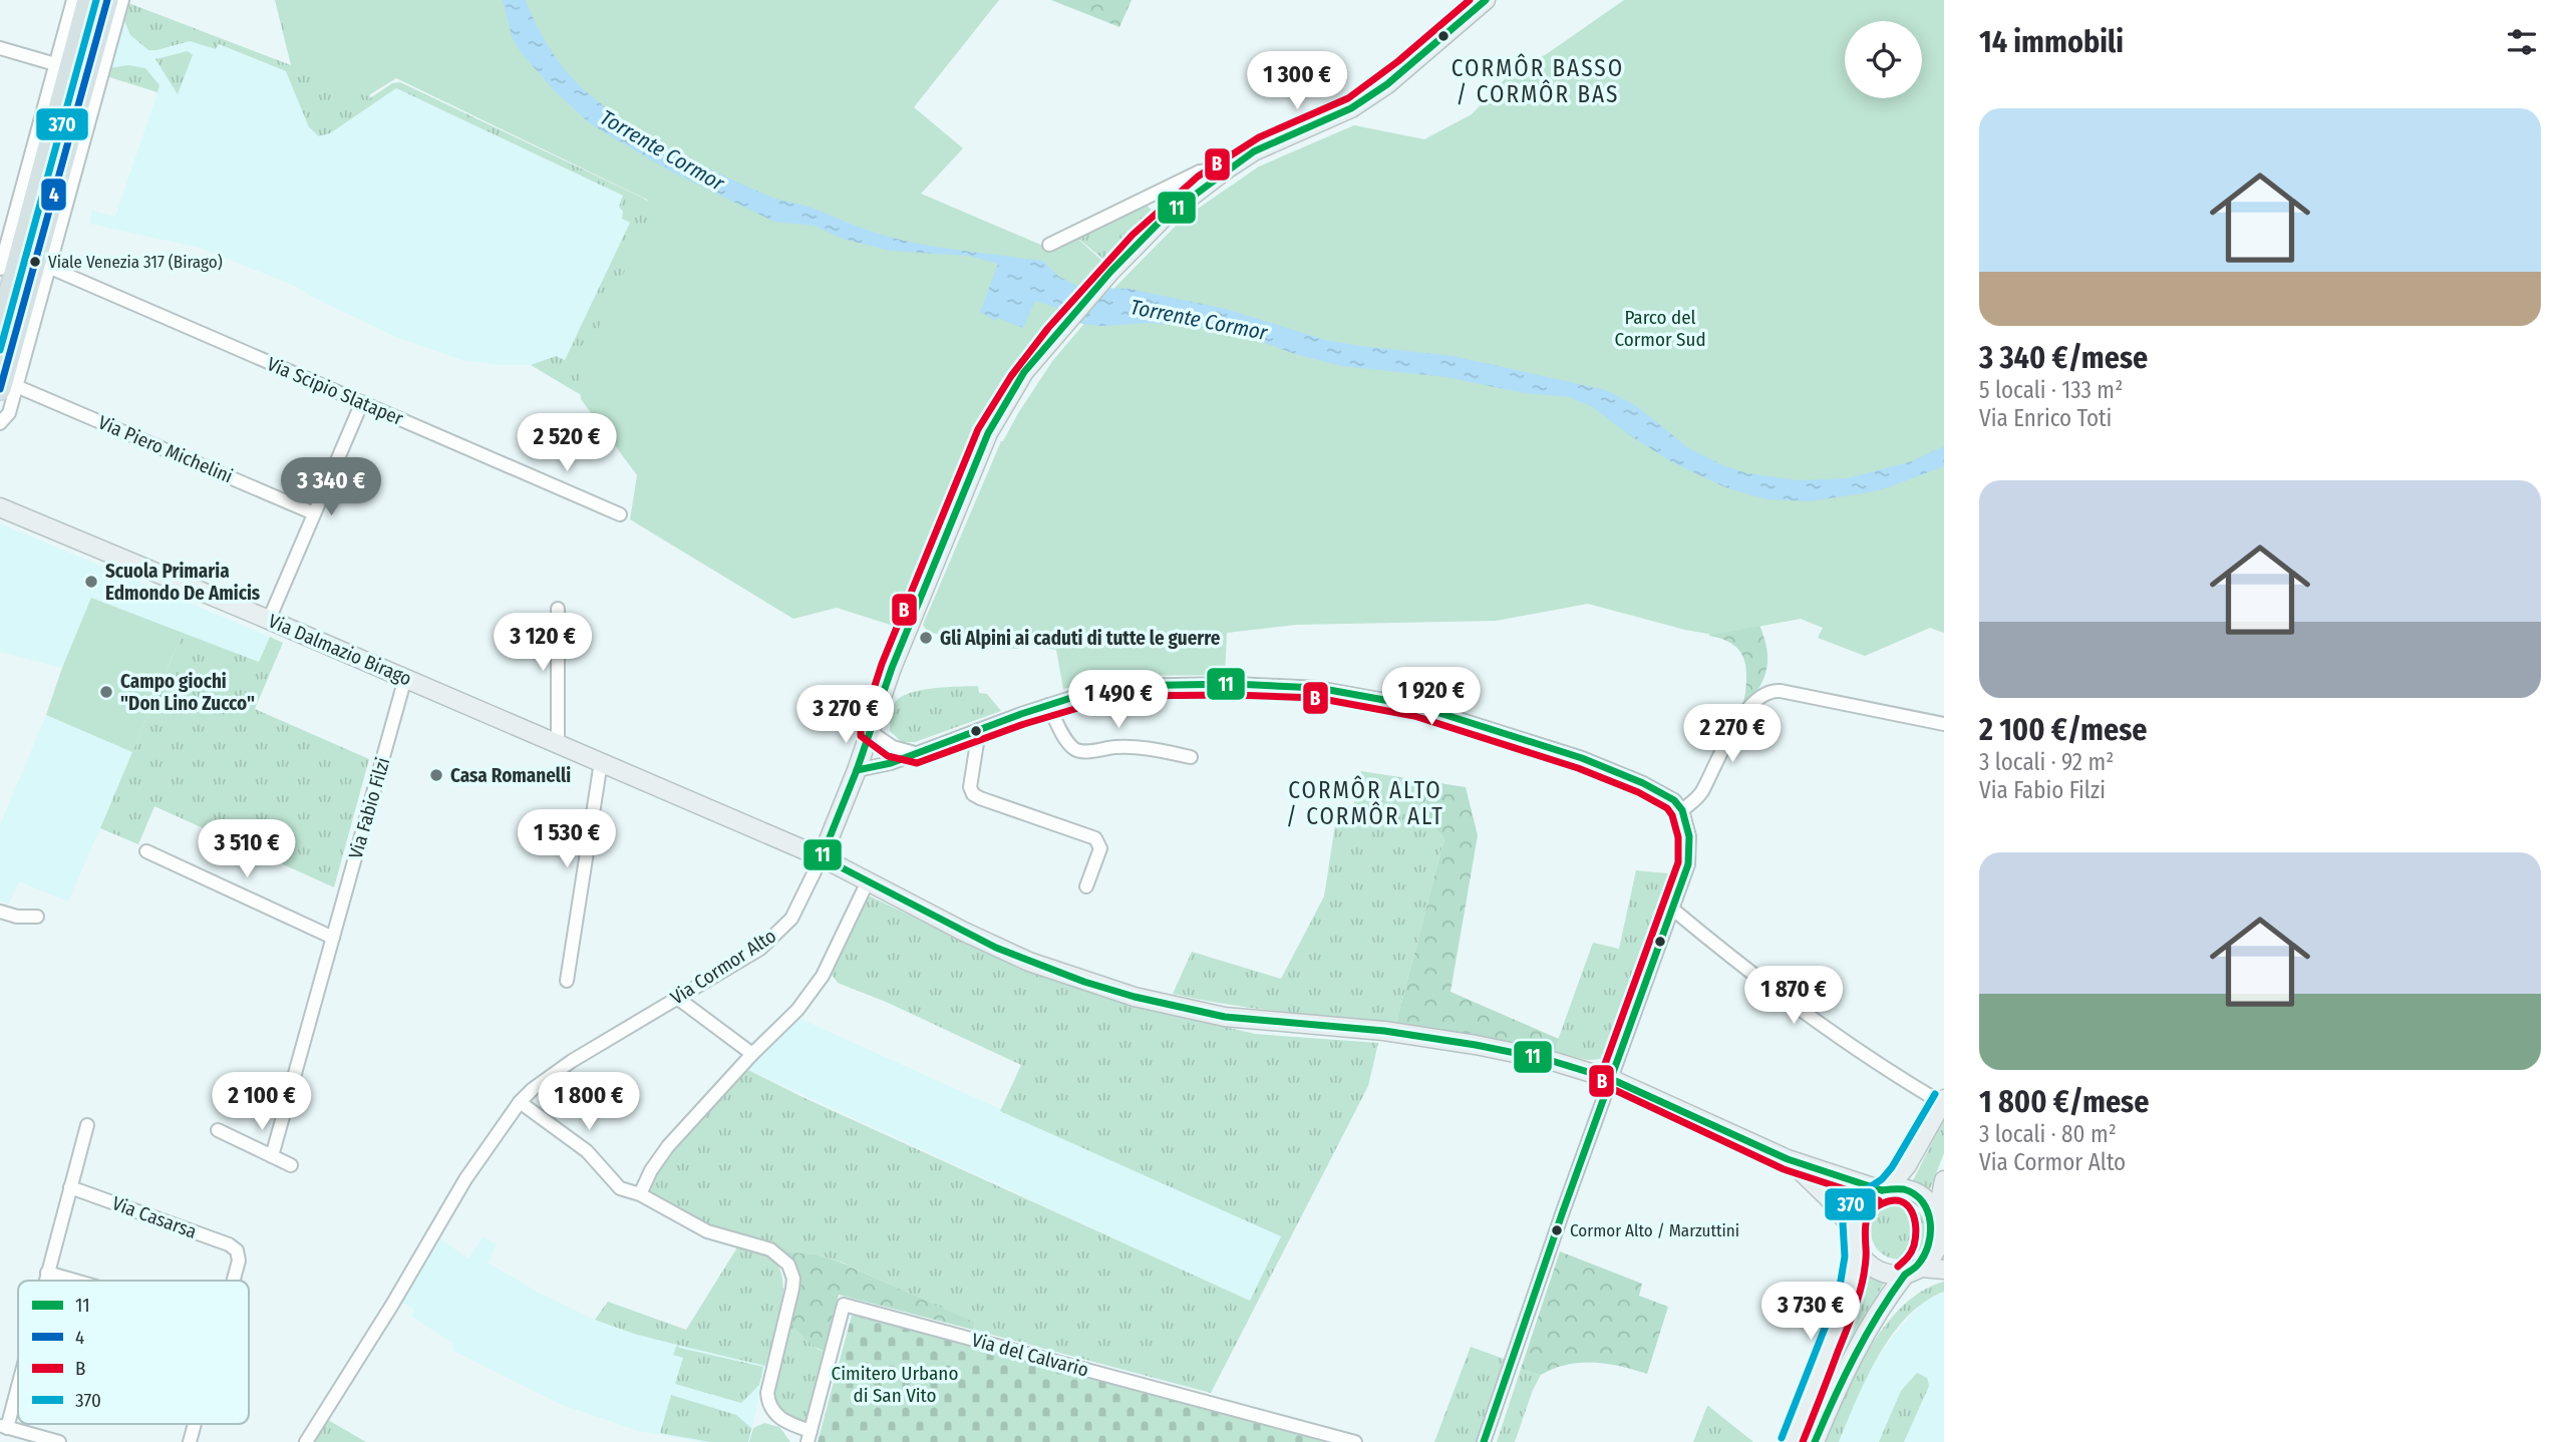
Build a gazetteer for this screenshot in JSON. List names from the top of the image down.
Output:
{
  "streets": {
    "street": [
      "Via Scipio Slataper",
      "Via Piero Michelini",
      "Via Dalmazio Birago",
      "Via Fabio Filzi",
      "Via Cormor Alto",
      "Via Casarsa",
      "Via del Calvario"
    ]
  },
  "crossings": [
    ["Via Dalmazio Birago", "Via Fabio Filzi"],
    ["Via Dalmazio Birago", "Via Cormor Alto"]
  ],
  "districts": ["CORMÔR BASSO / CORMÔR BAS", "CORMÔR ALTO / CORMÔR ALT"],
  "water": ["Torrente Cormor"],
  "parks": ["Parco del Cormor Sud", "Cimitero Urbano di San Vito"],
  "places": [
    "Viale Venezia 317 (Birago)",
    "Scuola Primaria Edmondo De Amicis",
    "Gli Alpini ai caduti di tutte le guerre",
    "Campo giochi \"Don Lino Zucco\"",
    "Casa Romanelli",
    "Cormor Alto / Marzuttini"
  ],
  "lines": [
    "transit line 11",
    "transit line 4",
    "transit line B",
    "transit line 370"
  ],
  "legend": [
    "11",
    "4",
    "B",
    "370"
  ],
  "page": {
    "heading": "14 immobili",
    "price": [
      "1 300 €",
      "2 520 €",
      "3 340 €",
      "3 120 €",
      "1 920 €",
      "1 490 €",
      "3 270 €",
      "2 270 €",
      "1 530 €",
      "3 510 €",
      "1 870 €",
      "2 100 €",
      "1 800 €",
      "3 730 €"
    ],
    "list": [
      {
        "name": "3 340 €/mese",
        "note": "5 locali · 133 m² · Via Enrico Toti"
      },
      {
        "name": "2 100 €/mese",
        "note": "3 locali · 92 m² · Via Fabio Filzi"
      },
      {
        "name": "1 800 €/mese",
        "note": "3 locali · 80 m² · Via Cormor Alto"
      }
    ]
  }
}
